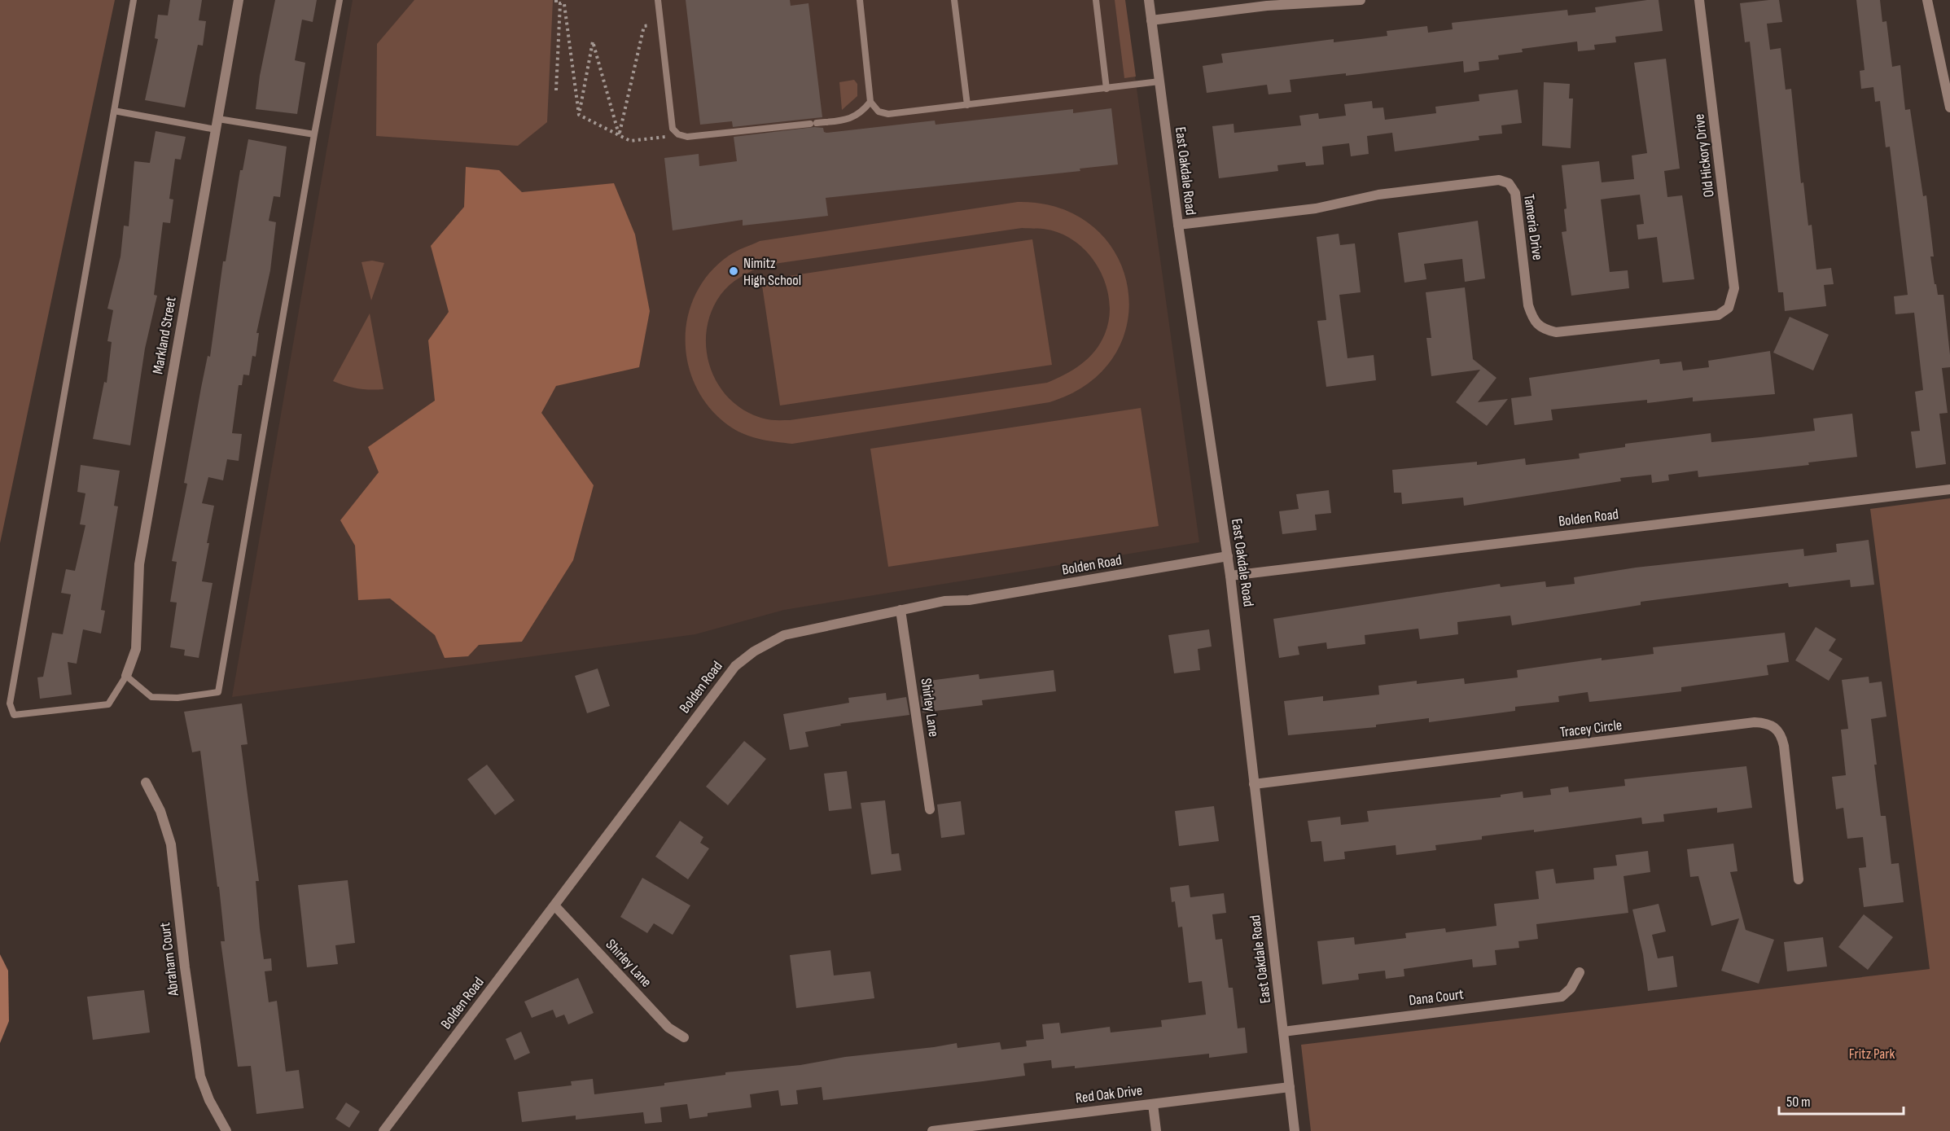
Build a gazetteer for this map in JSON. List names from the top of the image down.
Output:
{
  "streets": {
    "street": [
      "Old Hickory Drive",
      "East Oakdale Road",
      "Tameria Drive",
      "Markland Street",
      "Bolden Road",
      "Shirley Lane",
      "Tracey Circle",
      "Abraham Court",
      "Dana Court",
      "Red Oak Drive"
    ]
  },
  "crossings": [
    ["Old Hickory Drive", "Tameria Drive"],
    ["East Oakdale Road", "Tameria Drive"],
    ["East Oakdale Road", "Bolden Road"],
    ["East Oakdale Road", "Tracey Circle"],
    ["East Oakdale Road", "Dana Court"],
    ["East Oakdale Road", "Red Oak Drive"],
    ["Bolden Road", "Shirley Lane"]
  ],
  "parks": ["Fritz Park"],
  "places": ["Nimitz High School"],
  "scale_bar": "50 m"
}
